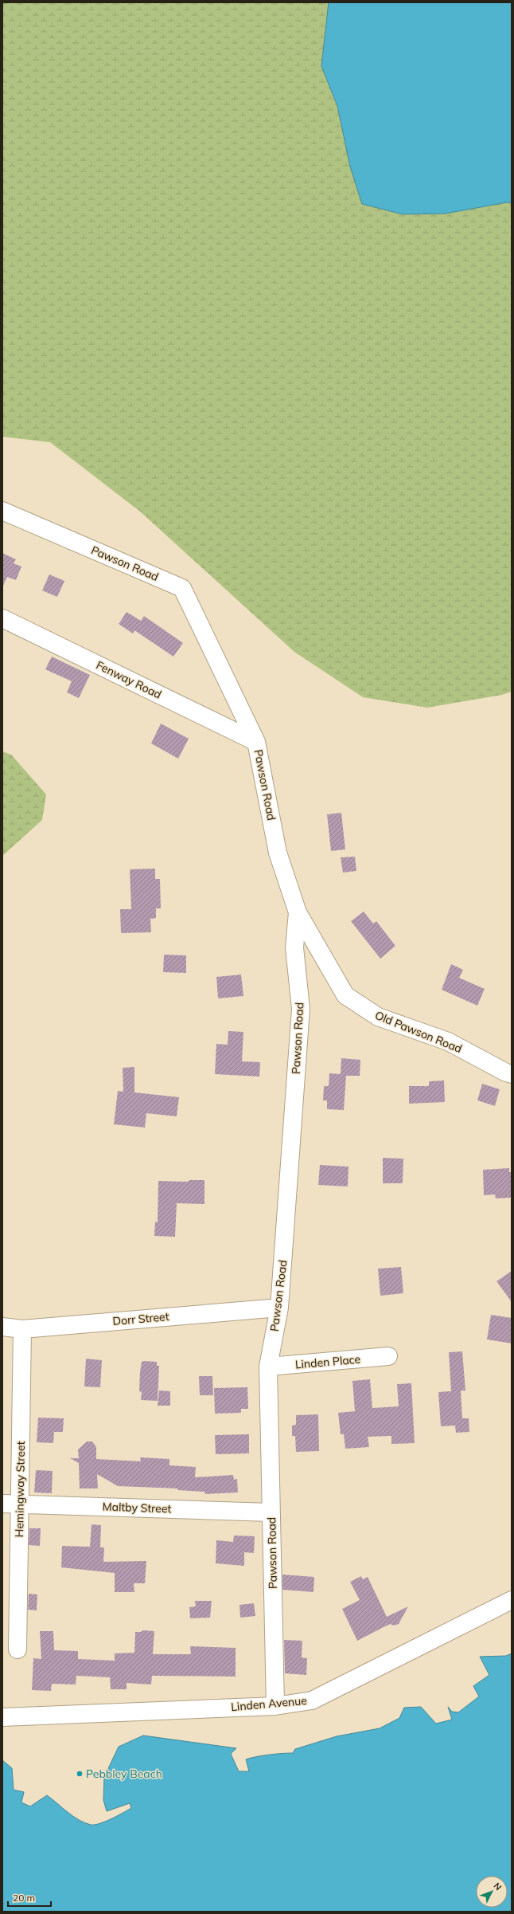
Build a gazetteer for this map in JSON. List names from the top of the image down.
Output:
{
  "streets": {
    "street": [
      "Pawson Road",
      "Fenway Road",
      "Old Pawson Road",
      "Dorr Street",
      "Linden Place",
      "Hemingway Street",
      "Maltby Street",
      "Linden Avenue"
    ]
  },
  "crossings": [
    ["Pawson Road", "Fenway Road"],
    ["Pawson Road", "Old Pawson Road"],
    ["Pawson Road", "Dorr Street"],
    ["Pawson Road", "Linden Place"],
    ["Pawson Road", "Maltby Street"],
    ["Pawson Road", "Linden Avenue"],
    ["Dorr Street", "Hemingway Street"],
    ["Hemingway Street", "Maltby Street"]
  ],
  "places": ["Pebbley Beach"],
  "scale_bar": "20 m",
  "north": "top right"
}
